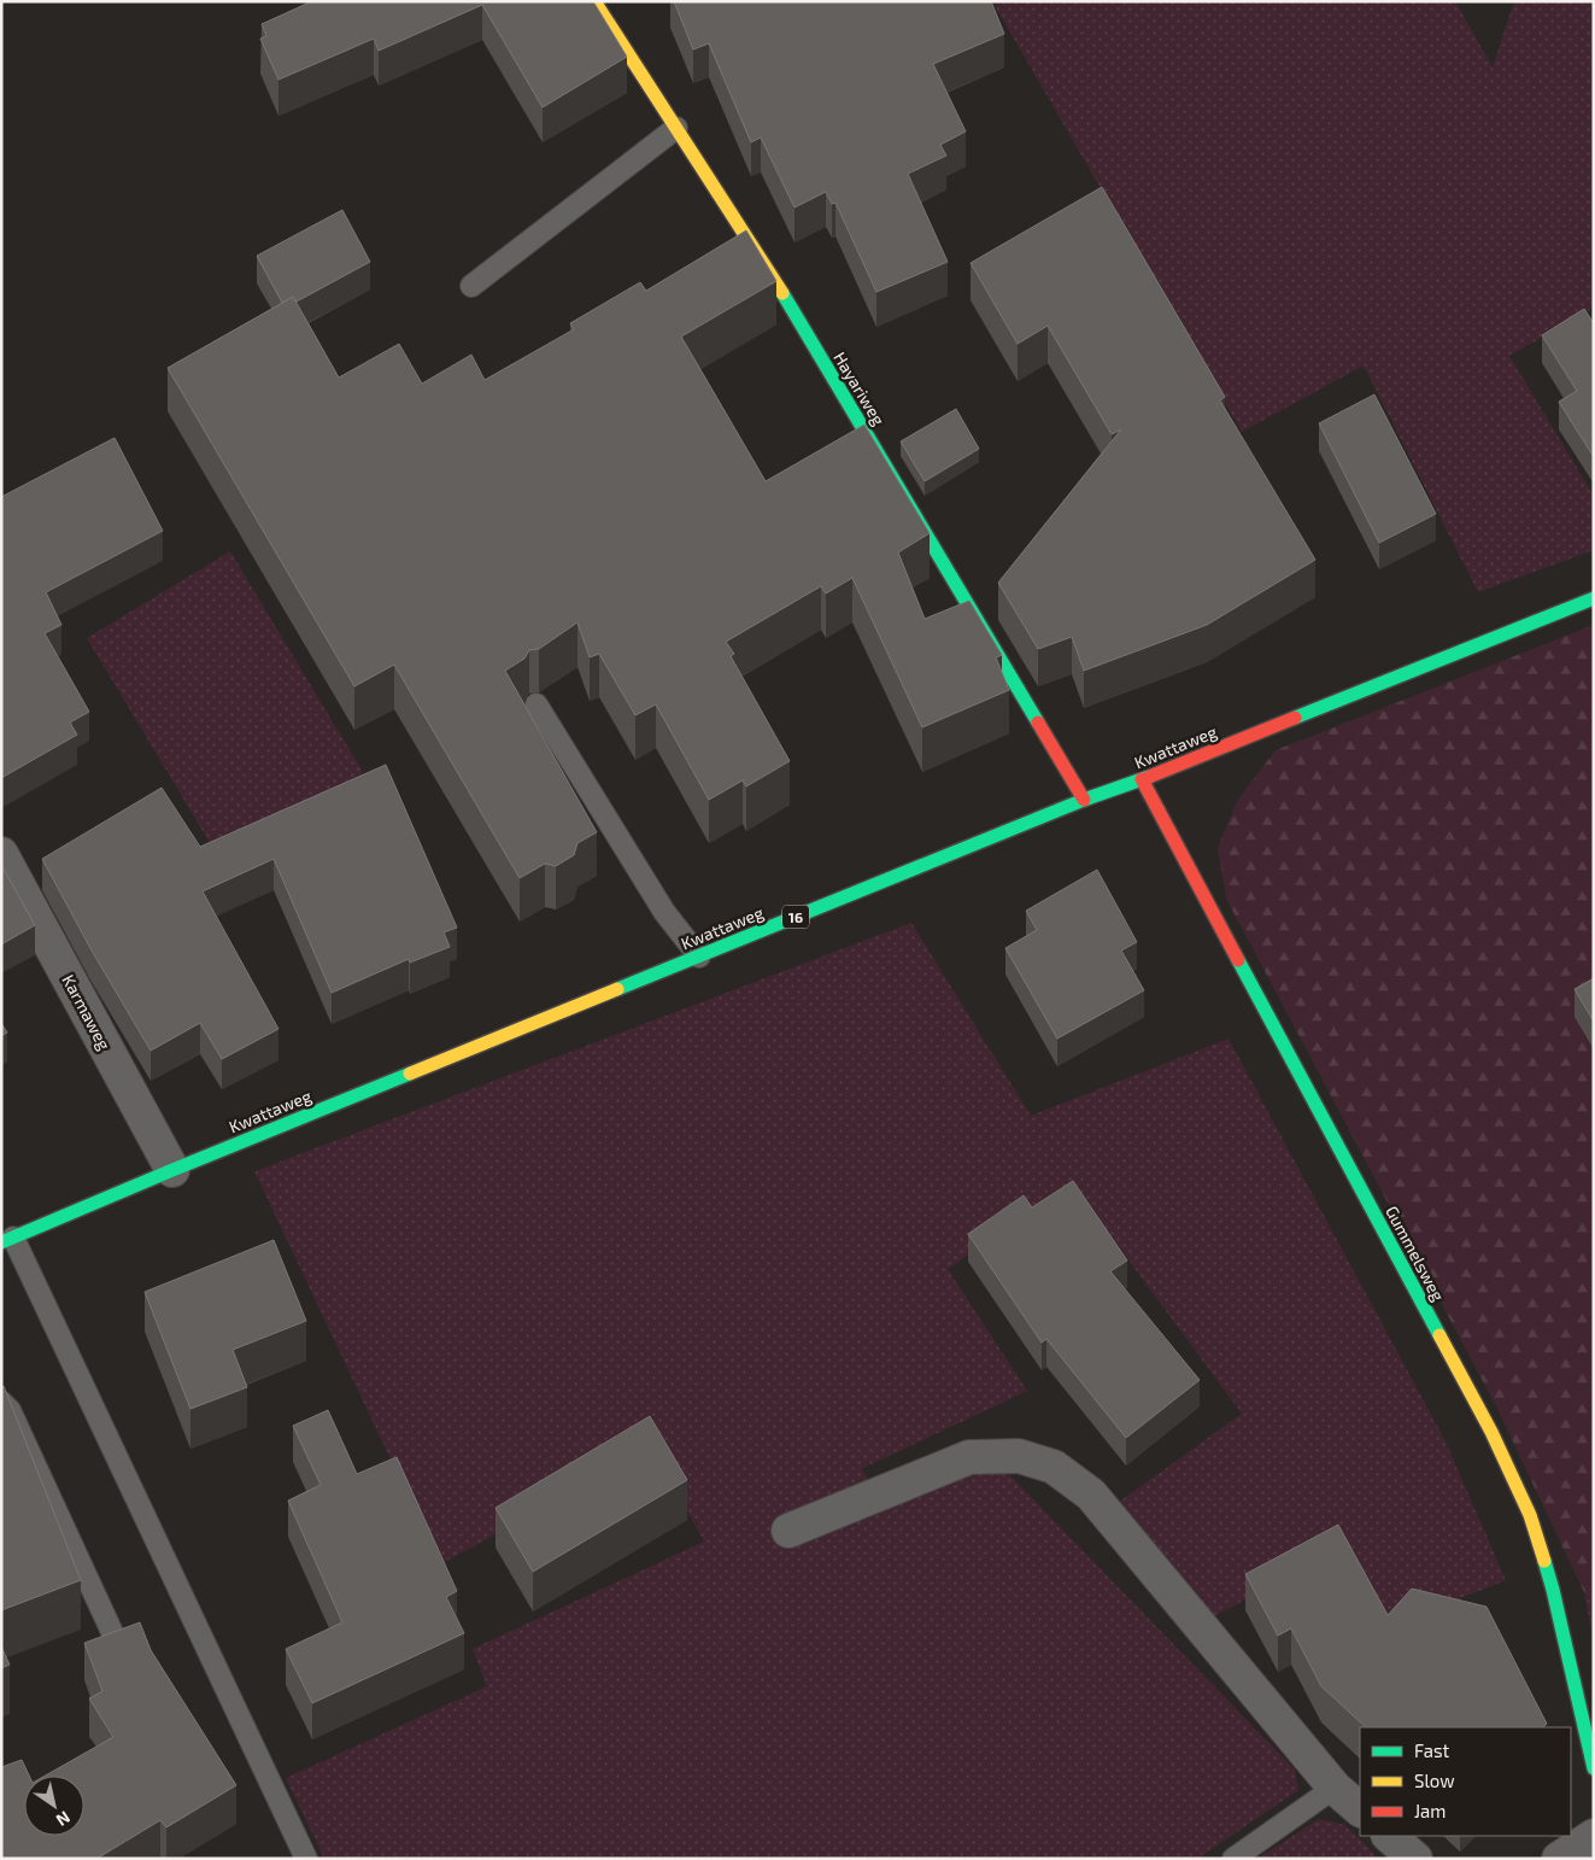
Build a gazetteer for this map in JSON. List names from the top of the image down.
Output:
{
  "streets": {
    "street": [
      "Hayariweg",
      "Kwattaweg",
      "16",
      "Karmaweg",
      "Gummelsweg"
    ]
  },
  "crossings": [
    ["Hayariweg", "Kwattaweg"],
    ["Kwattaweg", "Karmaweg"],
    ["Kwattaweg", "Gummelsweg"]
  ],
  "legend": ["Fast", "Slow", "Jam"],
  "north": "bottom right"
}
